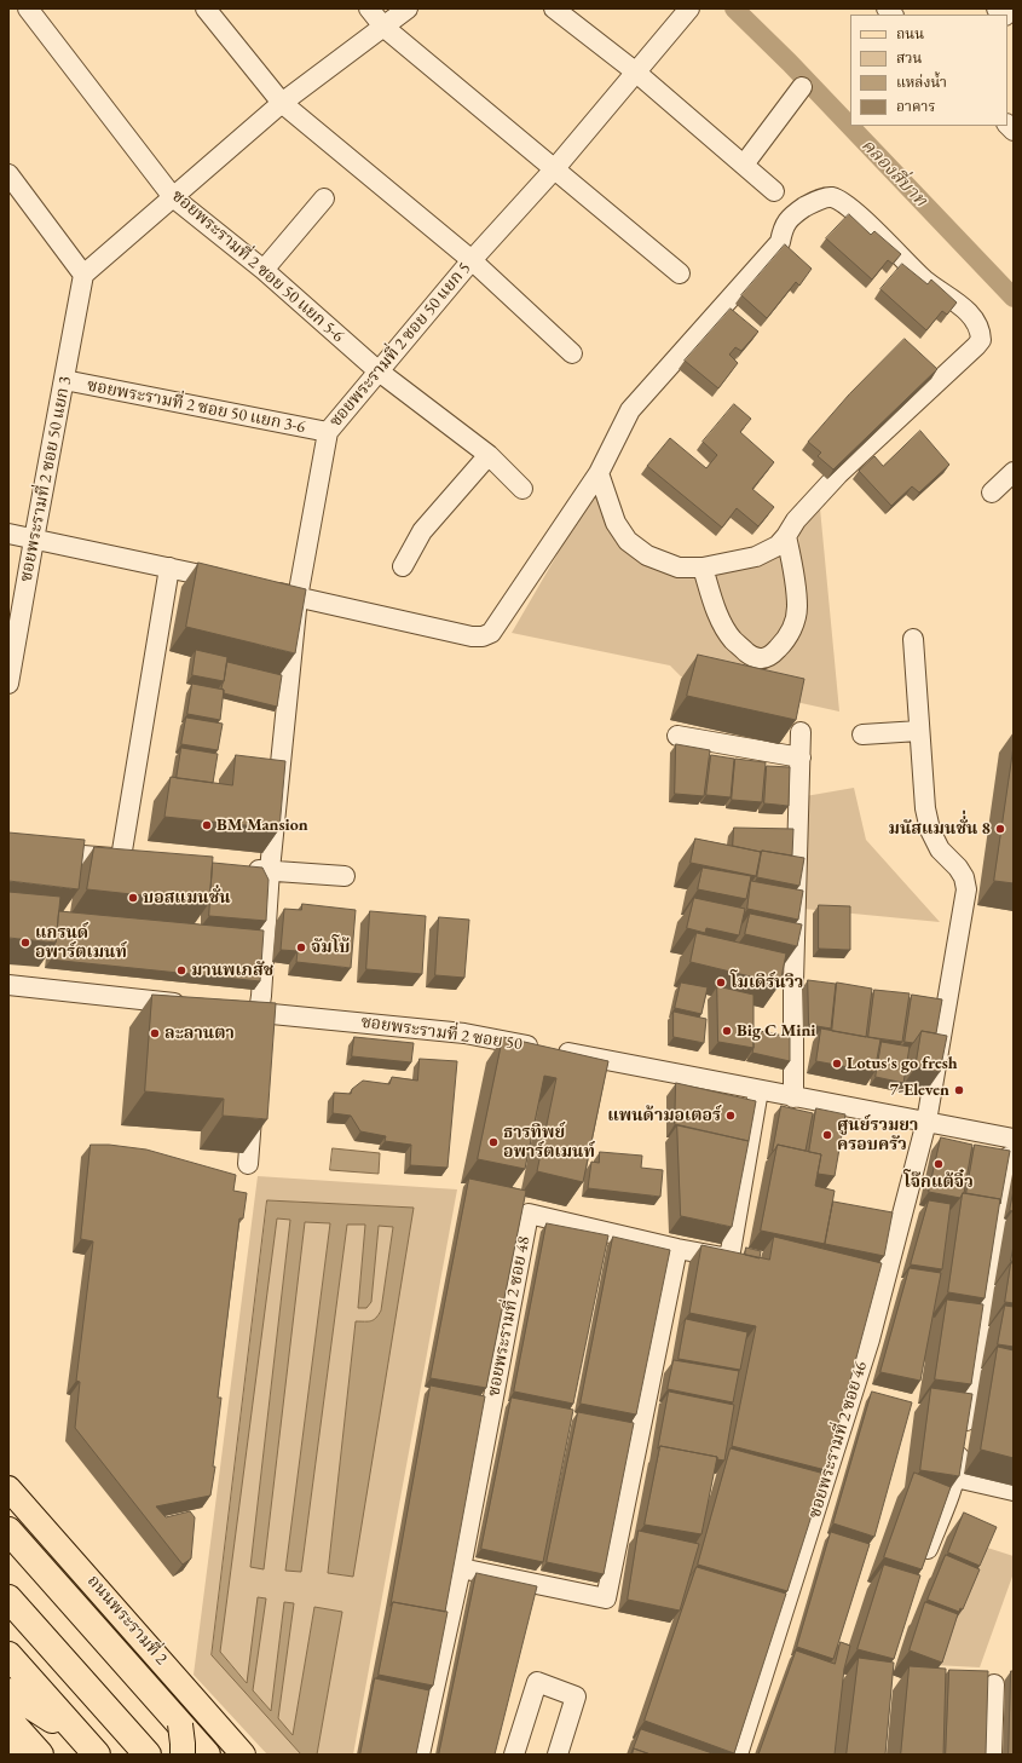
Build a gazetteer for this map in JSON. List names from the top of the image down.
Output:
{
  "streets": {
    "main road": ["ถนนพระรามที่ 2"],
    "street": [
      "ซอยพระรามที่ 2 ซอย 50 แยก 5-6",
      "ซอยพระรามที่ 2 ซอย 50 แยก 5",
      "ซอยพระรามที่ 2 ซอย 50 แยก 3-6",
      "ซอยพระรามที่ 2 ซอย 50 แยก 3",
      "ซอยพระรามที่ 2 ซอย 50",
      "ซอยพระรามที่ 2 ซอย 48",
      "ซอยพระรามที่ 2 ซอย 46"
    ]
  },
  "crossings": [
    ["ซอยพระรามที่ 2 ซอย 50 แยก 5-6", "ซอยพระรามที่ 2 ซอย 50 แยก 5"],
    ["ซอยพระรามที่ 2 ซอย 50 แยก 5", "ซอยพระรามที่ 2 ซอย 50 แยก 3-6"],
    ["ซอยพระรามที่ 2 ซอย 50 แยก 5", "ซอยพระรามที่ 2 ซอย 50"],
    ["ซอยพระรามที่ 2 ซอย 50 แยก 3-6", "ซอยพระรามที่ 2 ซอย 50 แยก 3"],
    ["ซอยพระรามที่ 2 ซอย 50", "ซอยพระรามที่ 2 ซอย 48"],
    ["ซอยพระรามที่ 2 ซอย 50", "ซอยพระรามที่ 2 ซอย 46"]
  ],
  "water": ["คลองสี่บาท"],
  "places": [
    "BM Mansion",
    "มนัสแมนชั่่น 8",
    "บอสแมนชั่น",
    "แกรนด์ อพาร์ตเมนท์",
    "จัมโบ้",
    "มานพเภสัช",
    "โมเดิร์นวิว",
    "Big C Mini",
    "ละลานตา",
    "Lotus's go fresh",
    "7-Eleven",
    "แพนด้ามอเตอร์",
    "ศูนย์รวมยา ครอบครัว",
    "ธารทิพย์ อพาร์ตเมนท์",
    "โจ๊กแต้จิ๋ว"
  ],
  "legend": [
    "ถนน",
    "สวน",
    "แหล่งน้ำ",
    "อาคาร"
  ]
}
